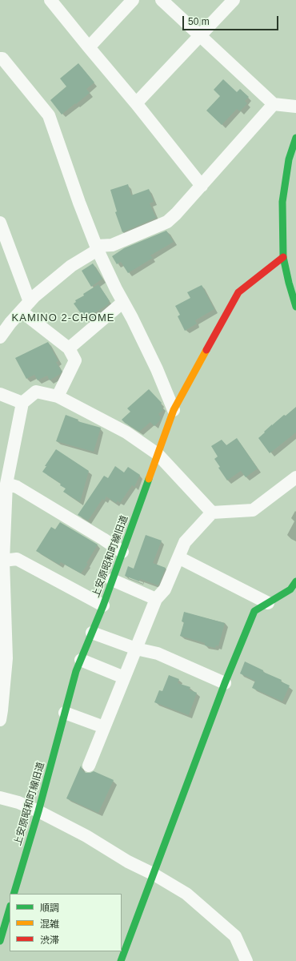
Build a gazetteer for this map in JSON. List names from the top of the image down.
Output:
{
  "streets": {
    "street": ["上安原昭和町線旧道"]
  },
  "districts": ["KAMINO 2-CHOME"],
  "legend": ["順調", "混雑", "渋滞"],
  "scale_bar": "50 m"
}
